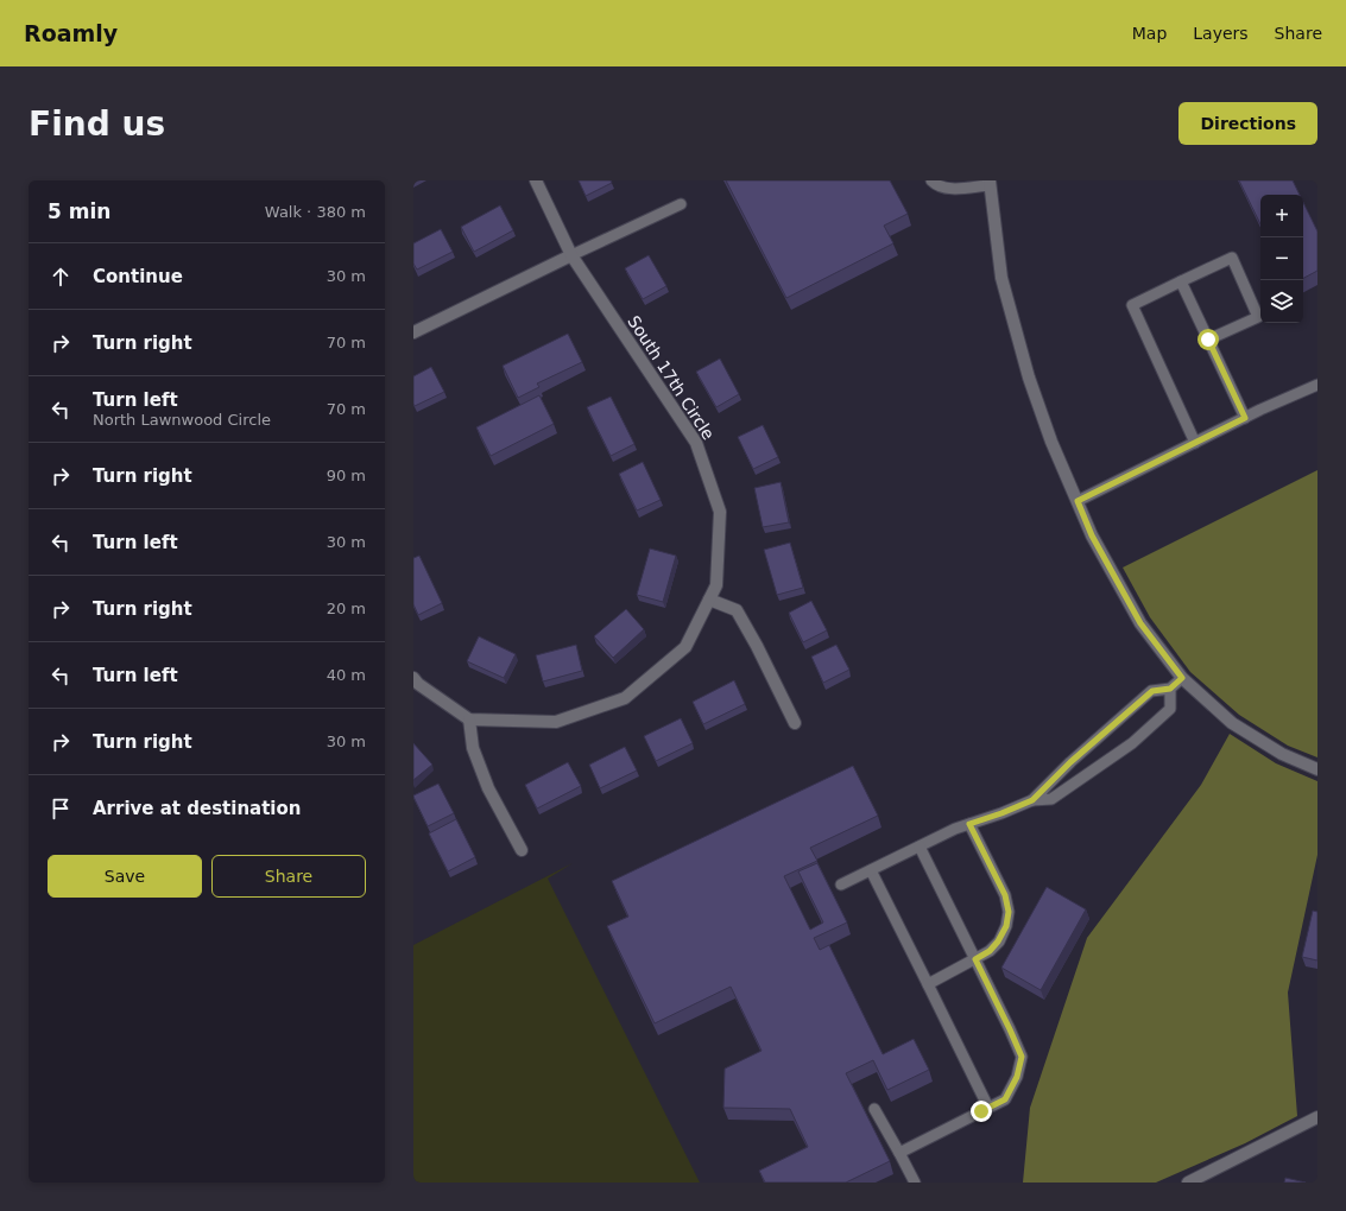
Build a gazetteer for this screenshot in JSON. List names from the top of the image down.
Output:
{
  "streets": {
    "street": ["South 17th Circle"]
  },
  "page": {
    "header": "Roamly",
    "nav": ["Map", "Layers", "Share"],
    "buttons": [
      "Directions",
      ["Save", "Share"]
    ],
    "title": "Find us",
    "heading": ["5 min", "Walk · 380 m"],
    "map_buttons": ["+", "−"],
    "list": [
      ["Continue", "30 m"],
      ["Turn right", "70 m"],
      ["Turn left", "North Lawnwood Circle", "70 m"],
      ["Turn right", "90 m"],
      ["Turn left", "30 m"],
      ["Turn right", "20 m"],
      ["Turn left", "40 m"],
      ["Turn right", "30 m"],
      "Arrive at destination"
    ]
  }
}
